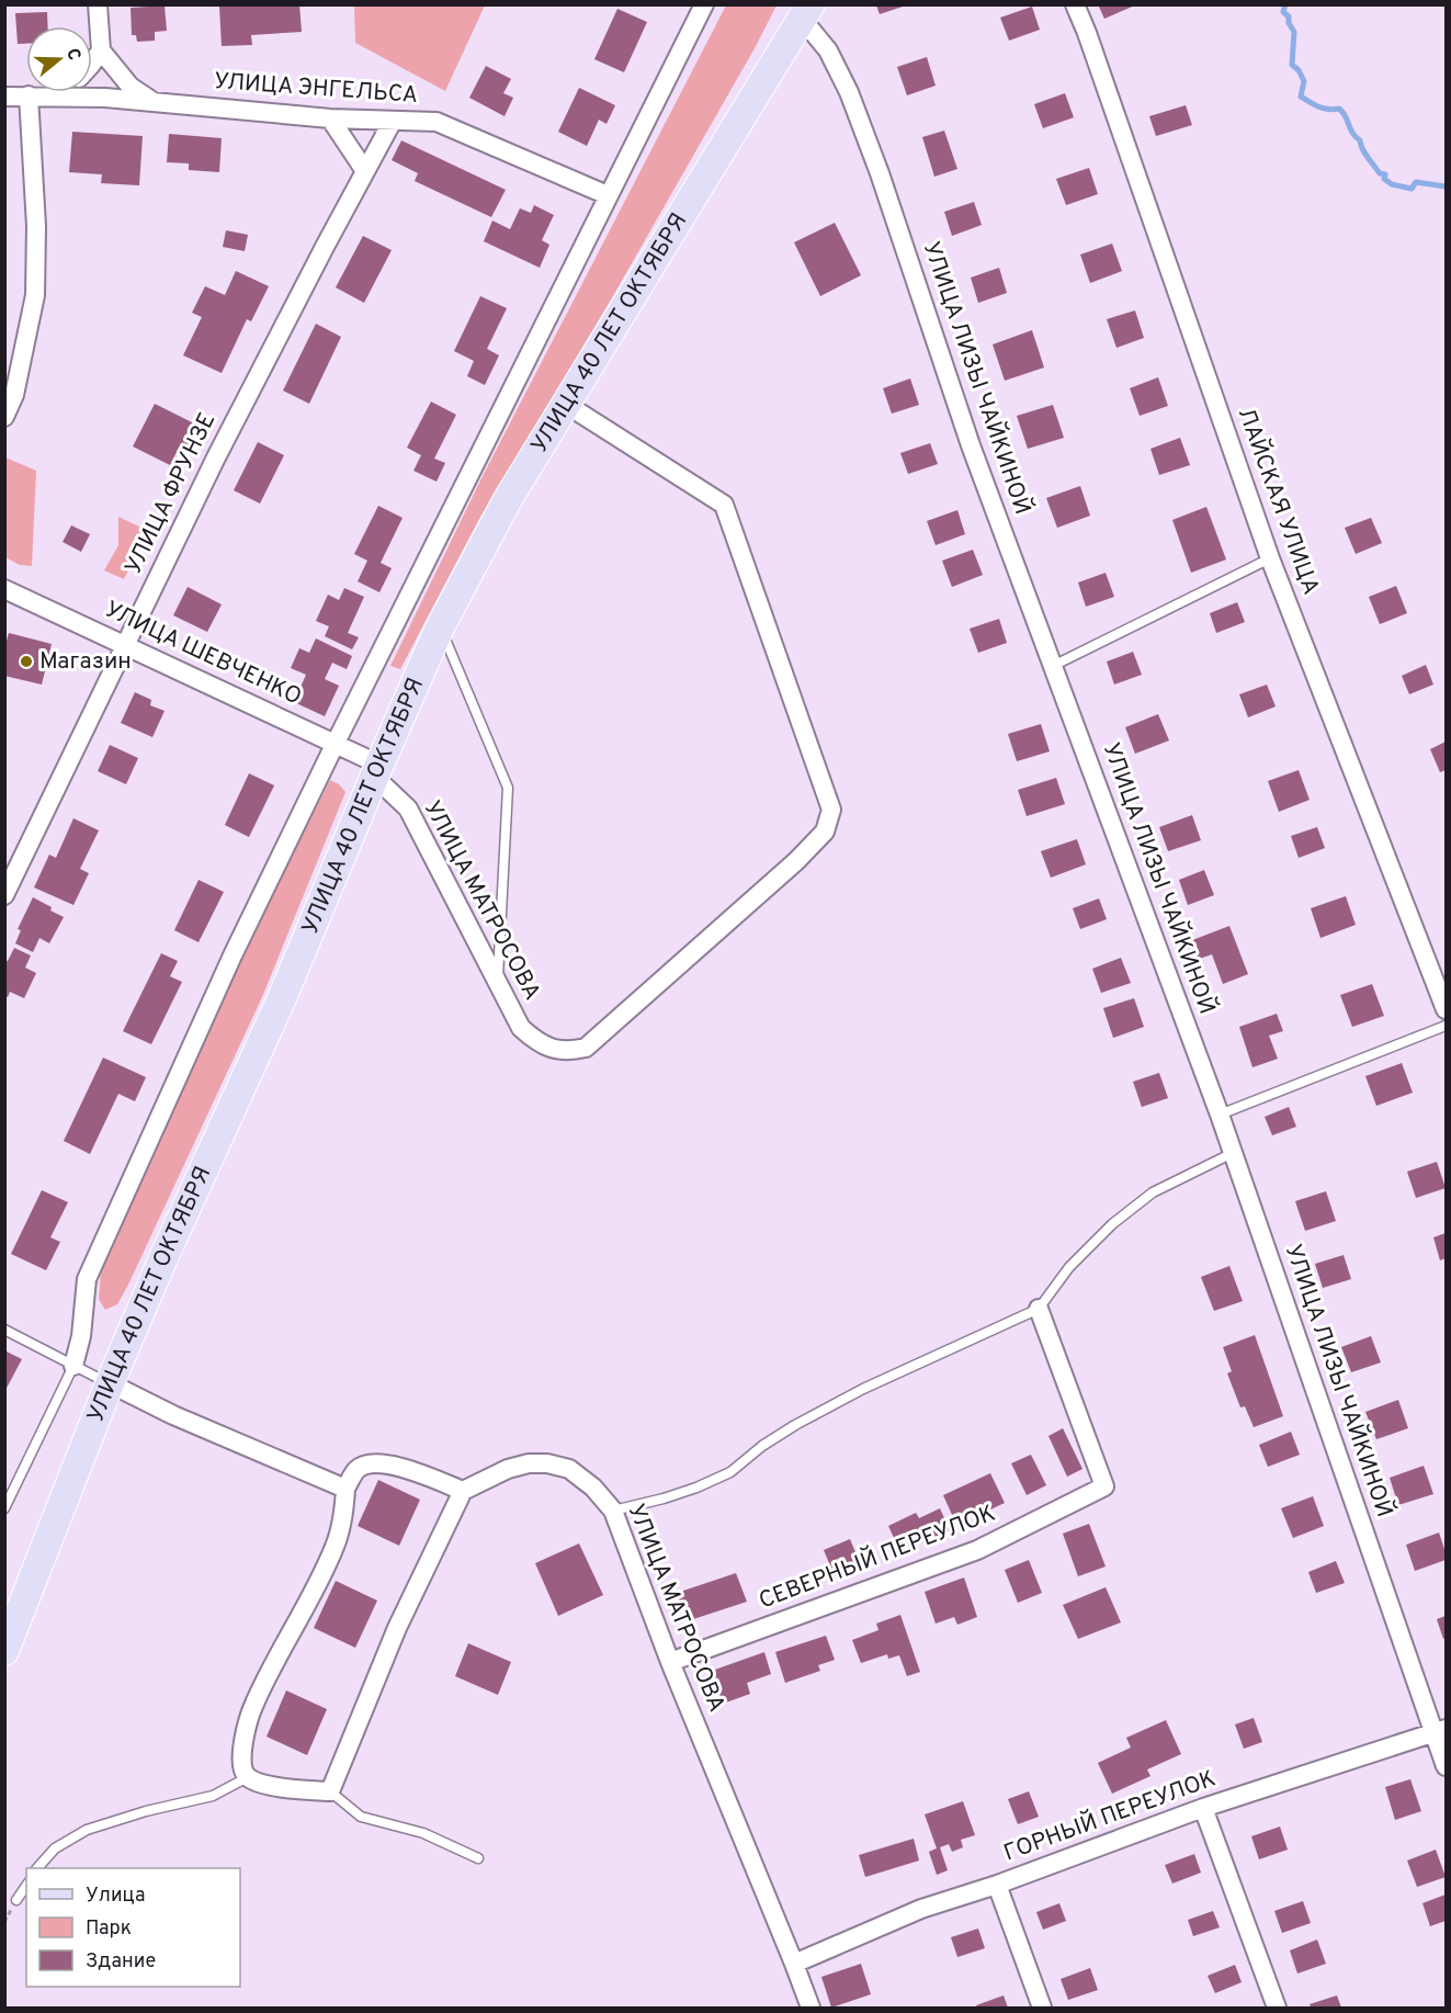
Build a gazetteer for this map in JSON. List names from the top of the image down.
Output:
{
  "streets": {
    "main road": ["УЛИЦА 40 ЛЕТ ОКТЯБРЯ"],
    "street": [
      "УЛИЦА ЭНГЕЛЬСА",
      "УЛИЦА ЛИЗЫ ЧАЙКИНОЙ",
      "УЛИЦА ФРУНЗЕ",
      "ЛАЙСКАЯ УЛИЦА",
      "УЛИЦА ШЕВЧЕНКО",
      "УЛИЦА МАТРОСОВА",
      "СЕВЕРНЫЙ ПЕРЕУЛОК",
      "ГОРНЫЙ ПЕРЕУЛОК"
    ]
  },
  "crossings": [
    ["УЛИЦА ЭНГЕЛЬСА", "УЛИЦА 40 ЛЕТ ОКТЯБРЯ"],
    ["УЛИЦА ЭНГЕЛЬСА", "УЛИЦА ФРУНЗЕ"],
    ["УЛИЦА 40 ЛЕТ ОКТЯБРЯ", "УЛИЦА ЛИЗЫ ЧАЙКИНОЙ"],
    ["УЛИЦА 40 ЛЕТ ОКТЯБРЯ", "УЛИЦА ШЕВЧЕНКО"],
    ["УЛИЦА 40 ЛЕТ ОКТЯБРЯ", "УЛИЦА МАТРОСОВА"],
    ["УЛИЦА ЛИЗЫ ЧАЙКИНОЙ", "ГОРНЫЙ ПЕРЕУЛОК"],
    ["УЛИЦА ФРУНЗЕ", "УЛИЦА ШЕВЧЕНКО"],
    ["УЛИЦА ШЕВЧЕНКО", "УЛИЦА МАТРОСОВА"],
    ["УЛИЦА МАТРОСОВА", "СЕВЕРНЫЙ ПЕРЕУЛОК"],
    ["УЛИЦА МАТРОСОВА", "ГОРНЫЙ ПЕРЕУЛОК"]
  ],
  "places": ["Магазин"],
  "legend": ["Улица", "Парк", "Здание"],
  "north": "right"
}
